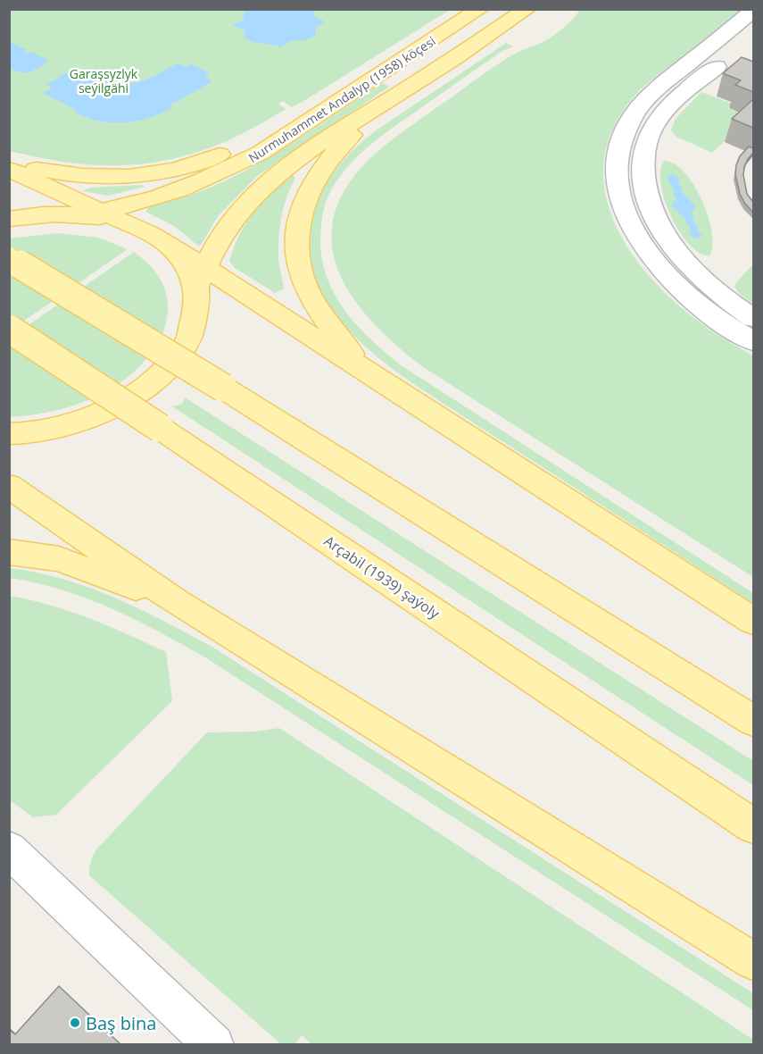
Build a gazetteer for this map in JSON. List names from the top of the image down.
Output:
{
  "streets": {
    "main road": ["Nurmuhammet Andalyp (1958) köçesi", "Arçabil (1939) şaýoly"]
  },
  "parks": ["Garaşsyzlyk seýilgähi"],
  "places": ["Baş bina"]
}
